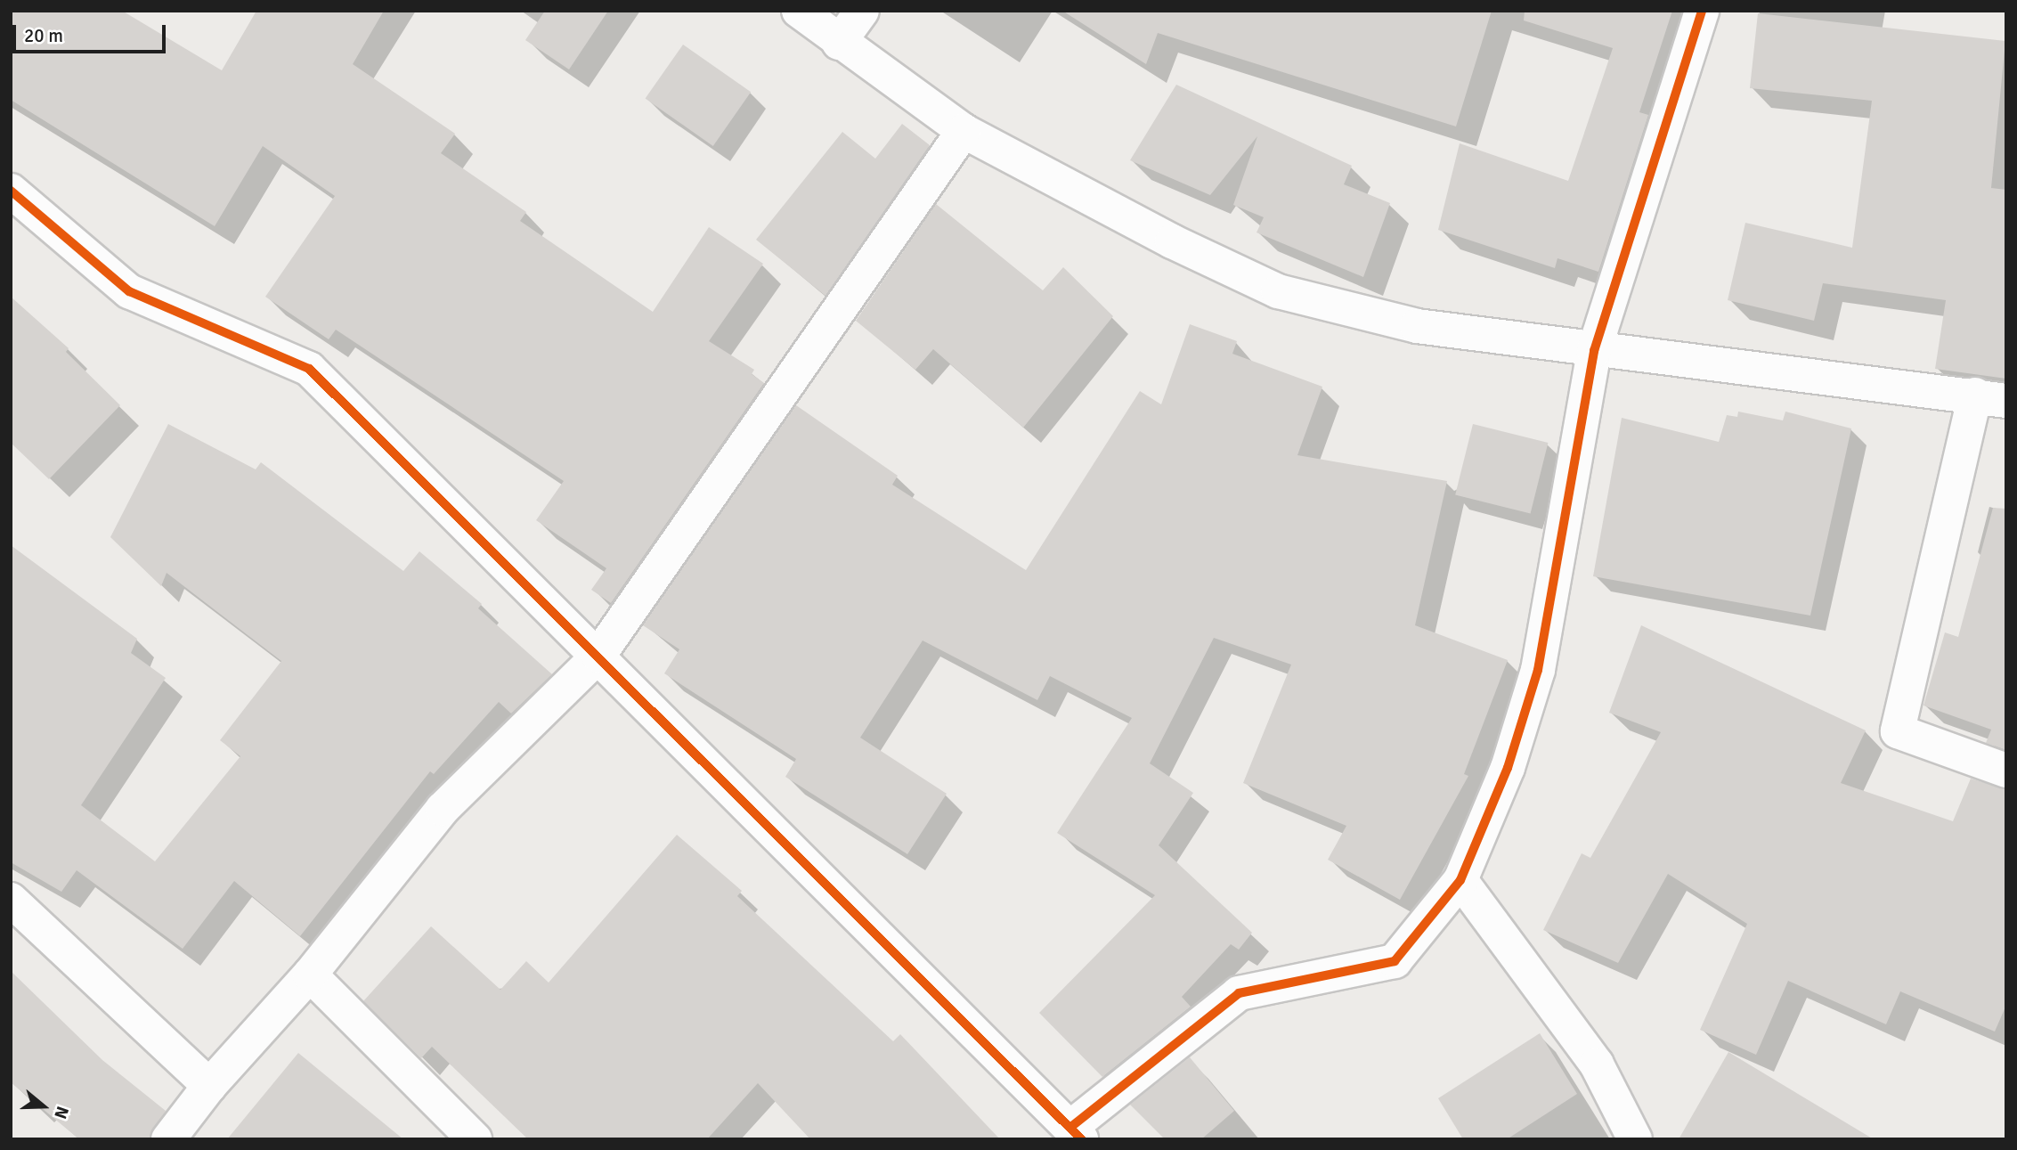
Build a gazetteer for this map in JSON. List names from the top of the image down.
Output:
{
  "scale_bar": "20 m",
  "north": "right"
}
